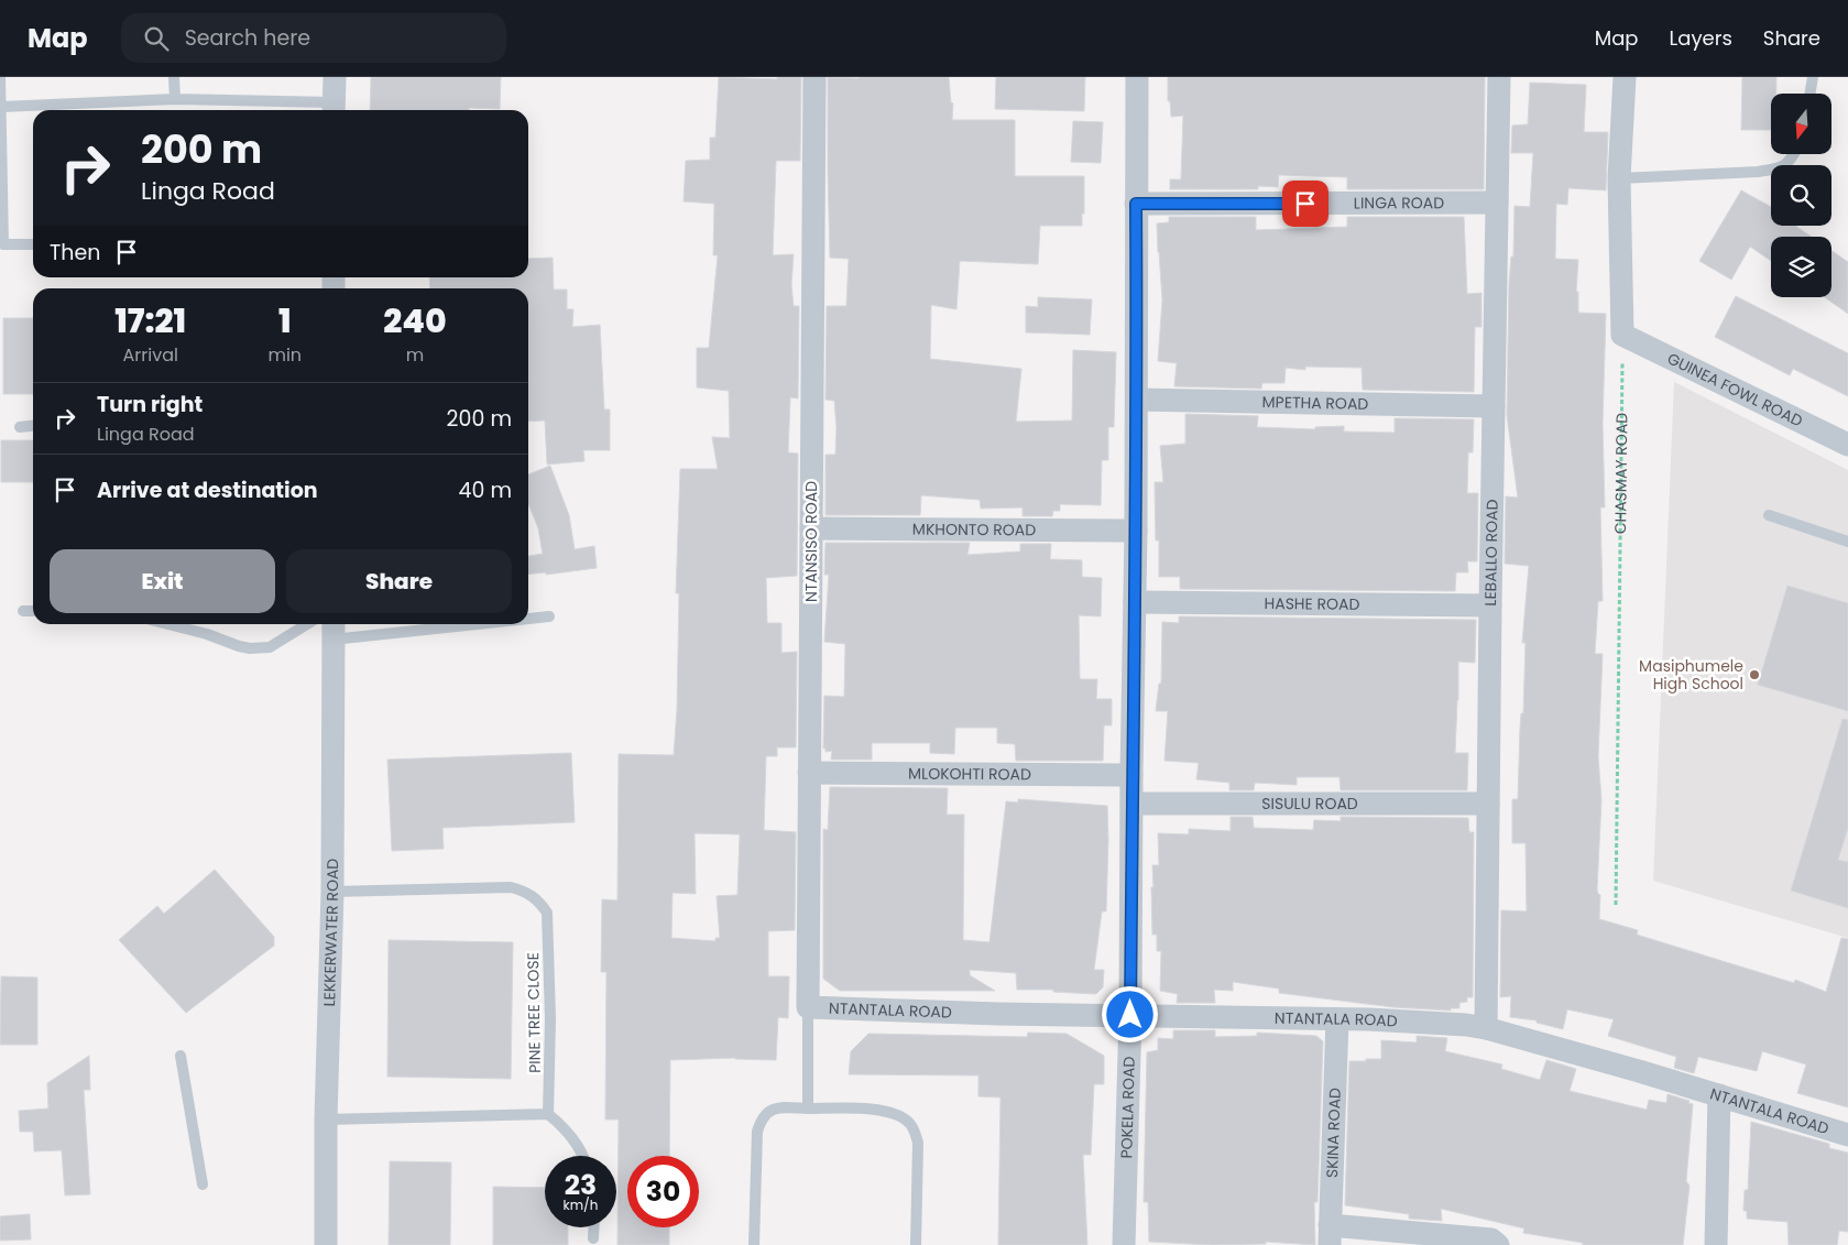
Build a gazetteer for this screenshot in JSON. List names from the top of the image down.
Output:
{
  "streets": {
    "street": [
      "LINGA ROAD",
      "GUINEA FOWL ROAD",
      "MPETHA ROAD",
      "MKHONTO ROAD",
      "NTANSISO ROAD",
      "LEBALLO ROAD",
      "HASHE ROAD",
      "MLOKOHTI ROAD",
      "SISULU ROAD",
      "LEKKERWATER ROAD",
      "NTANTALA ROAD",
      "POKELA ROAD",
      "SKINA ROAD"
    ],
    "lane": ["PINE TREE CLOSE"],
    "path": ["CHASMAY ROAD"]
  },
  "crossings": [
    ["LINGA ROAD", "LEBALLO ROAD"],
    ["LINGA ROAD", "POKELA ROAD"],
    ["GUINEA FOWL ROAD", "CHASMAY ROAD"],
    ["MPETHA ROAD", "LEBALLO ROAD"],
    ["MPETHA ROAD", "POKELA ROAD"],
    ["MKHONTO ROAD", "NTANSISO ROAD"],
    ["MKHONTO ROAD", "POKELA ROAD"],
    ["NTANSISO ROAD", "MLOKOHTI ROAD"],
    ["NTANSISO ROAD", "NTANTALA ROAD"],
    ["LEBALLO ROAD", "HASHE ROAD"],
    ["LEBALLO ROAD", "SISULU ROAD"],
    ["LEBALLO ROAD", "NTANTALA ROAD"],
    ["HASHE ROAD", "POKELA ROAD"],
    ["MLOKOHTI ROAD", "POKELA ROAD"],
    ["SISULU ROAD", "POKELA ROAD"],
    ["LEKKERWATER ROAD", "PINE TREE CLOSE"],
    ["NTANTALA ROAD", "POKELA ROAD"],
    ["NTANTALA ROAD", "SKINA ROAD"]
  ],
  "places": ["Masiphumele High School"],
  "north": "bottom",
  "page": {
    "header": "Map",
    "search": "Search here",
    "nav": ["Map", "Layers", "Share"],
    "turn": ["200 m", "Linga Road"],
    "then": "Then",
    "eta": [
      "17:21",
      "Arrival",
      "1",
      "min",
      "240",
      "m"
    ],
    "list": [
      {
        "name": "Turn right",
        "note": "Linga Road",
        "value": "200 m"
      },
      {
        "name": "Arrive at destination",
        "value": "40 m"
      }
    ],
    "buttons": ["Exit", "Share"],
    "speed": "23 km/h",
    "limit": "30"
  }
}
